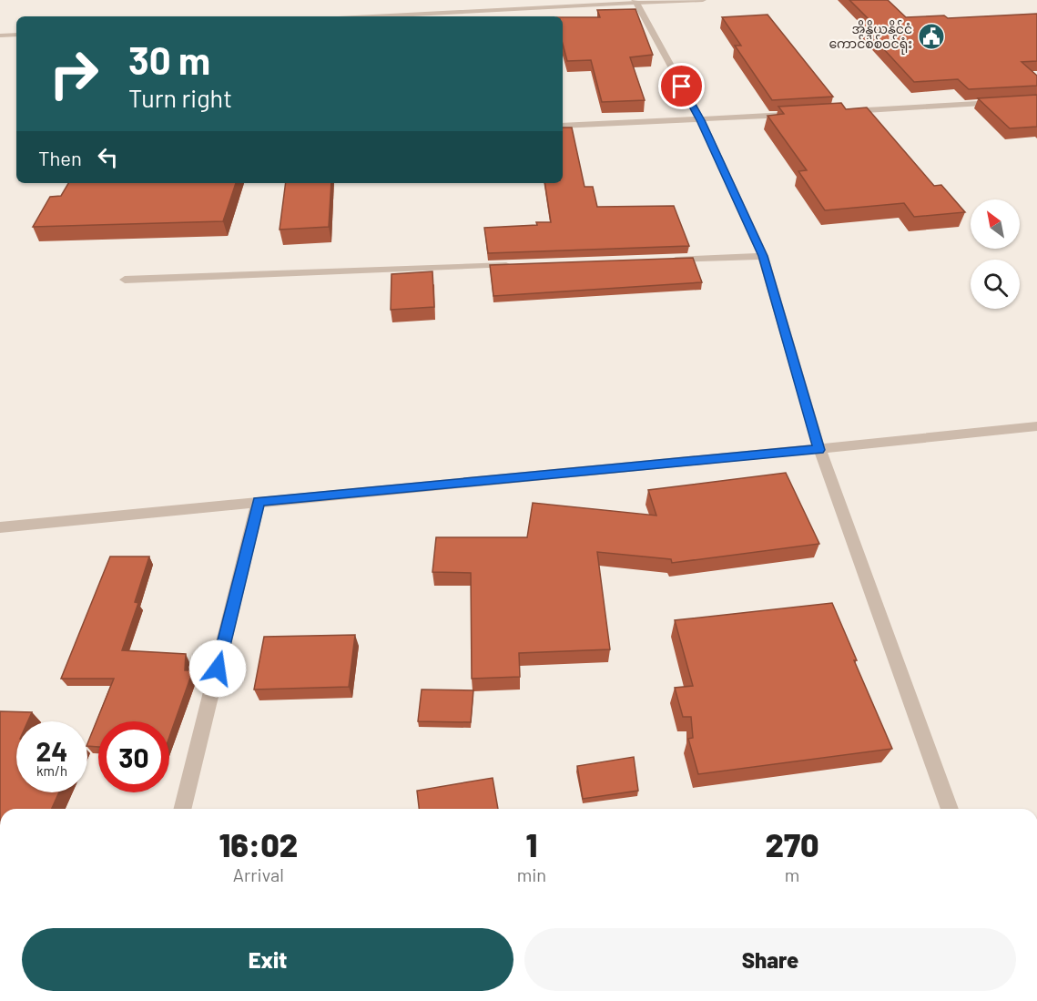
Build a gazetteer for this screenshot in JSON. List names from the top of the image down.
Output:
{
  "places": {
    "public building": ["အိန္ဒိယနိုင်ငံ ကောင်စစ်ဝင်ရုံး"]
  },
  "north": "top left",
  "page": {
    "turn": ["30 m", "Turn right"],
    "then": "Then",
    "speed": "24 km/h",
    "limit": "30",
    "eta": [
      "16:02",
      "Arrival",
      "1",
      "min",
      "270",
      "m"
    ],
    "buttons": ["Exit", "Share"]
  }
}
